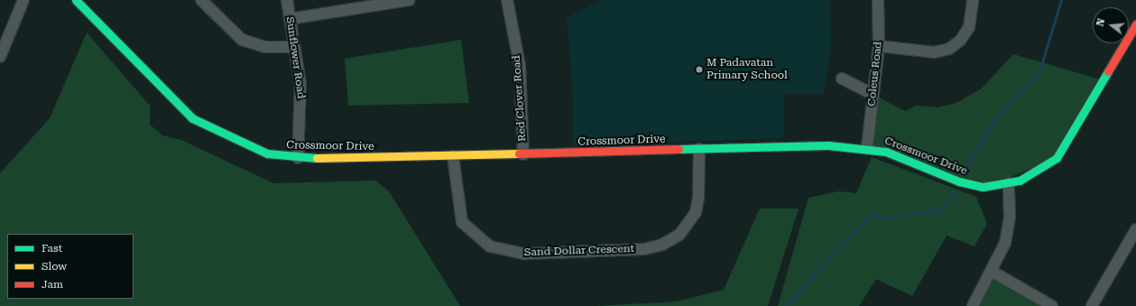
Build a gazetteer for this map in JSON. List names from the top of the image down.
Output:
{
  "streets": {
    "street": [
      "Sunflower Road",
      "Coleus Road",
      "Red Clover Road",
      "Crossmoor Drive",
      "Sand Dollar Crescent"
    ]
  },
  "crossings": [
    ["Sunflower Road", "Crossmoor Drive"],
    ["Coleus Road", "Crossmoor Drive"],
    ["Red Clover Road", "Crossmoor Drive"],
    ["Crossmoor Drive", "Sand Dollar Crescent"]
  ],
  "places": ["M Padavatan Primary School"],
  "legend": ["Fast", "Slow", "Jam"],
  "north": "left"
}
